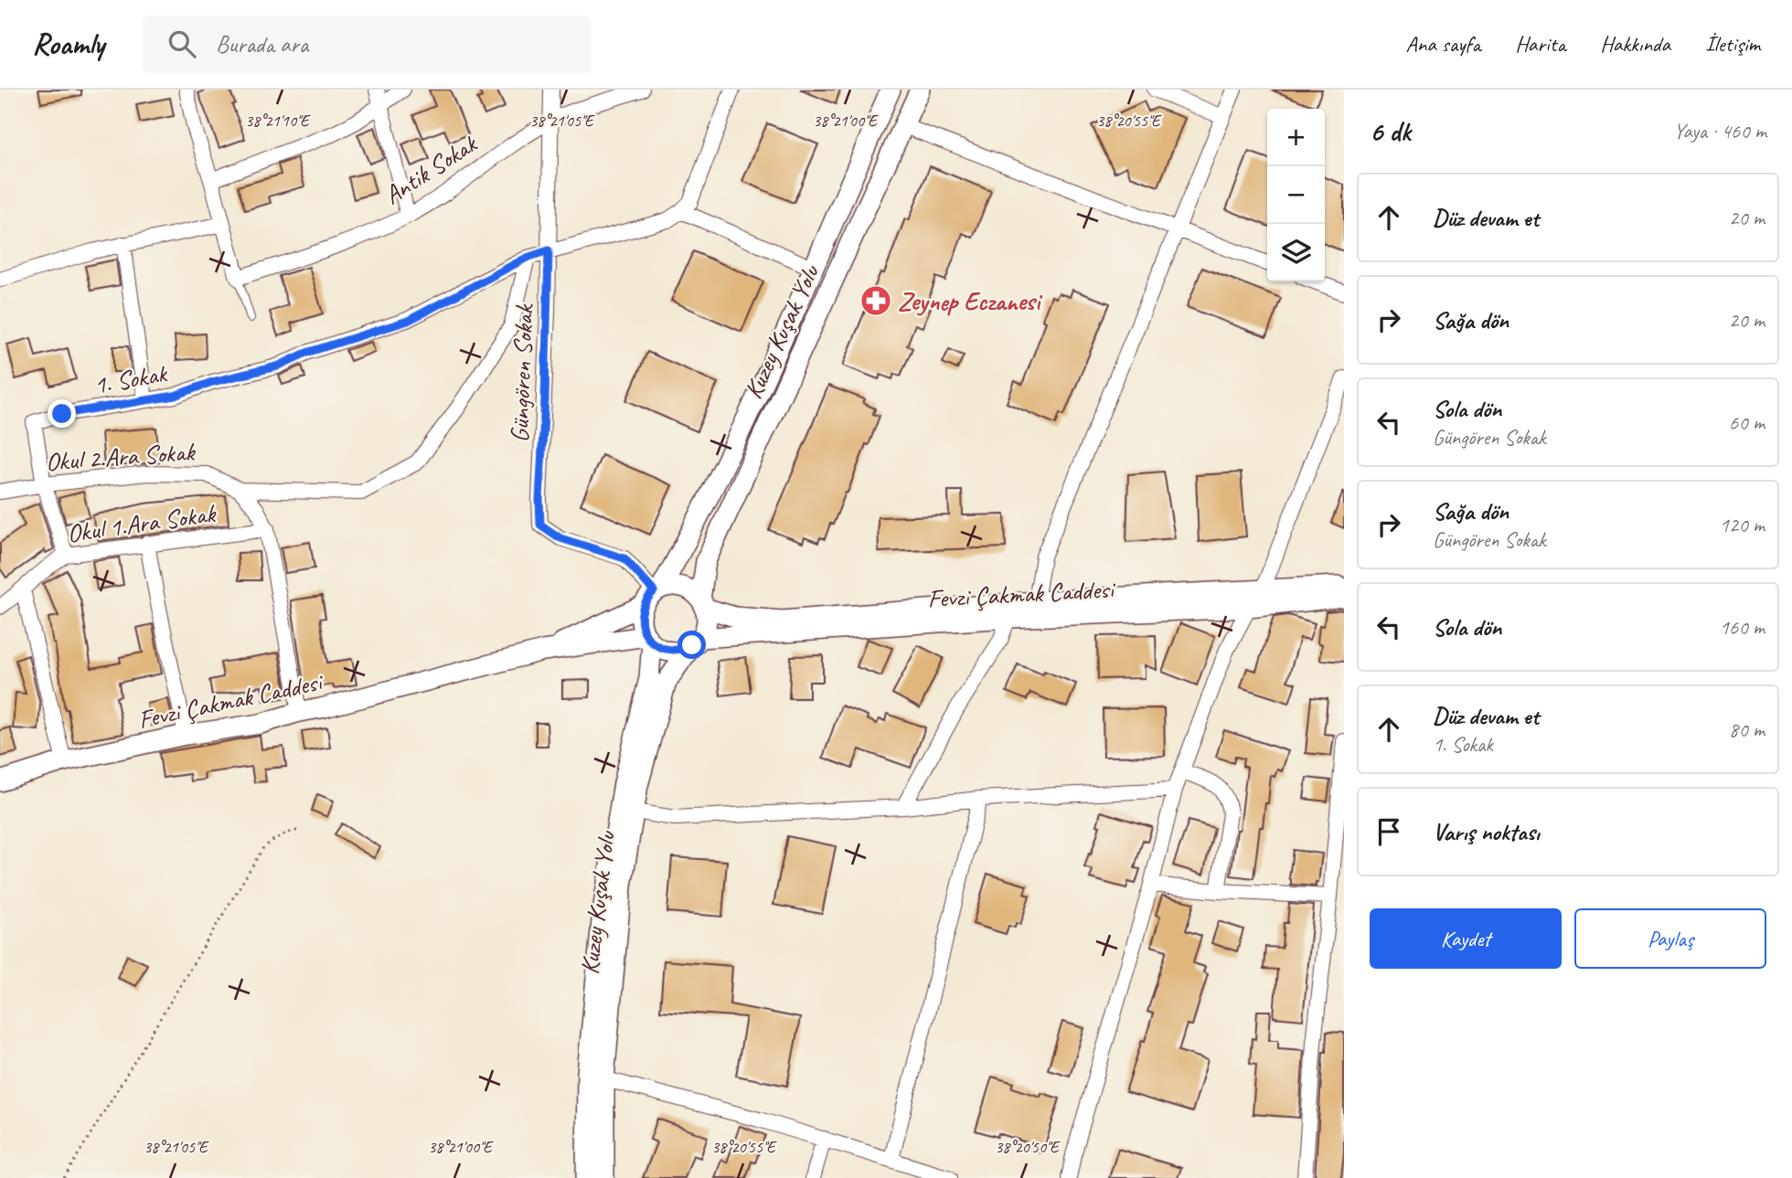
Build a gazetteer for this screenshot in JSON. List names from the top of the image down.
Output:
{
  "streets": {
    "main road": ["Kuzey Kuşak Yolu", "Fevzi Çakmak Caddesi"],
    "street": [
      "Antik Sokak",
      "Güngören Sokak",
      "1. Sokak",
      "Okul 2.Ara Sokak",
      "Okul 1.Ara Sokak"
    ]
  },
  "crossings": [
    ["Antik Sokak", "Güngören Sokak"],
    ["Kuzey Kuşak Yolu", "Güngören Sokak"],
    ["Kuzey Kuşak Yolu", "Fevzi Çakmak Caddesi"],
    ["Güngören Sokak", "1. Sokak"],
    ["Güngören Sokak", "Fevzi Çakmak Caddesi"],
    ["1. Sokak", "Okul 2.Ara Sokak"]
  ],
  "places": {
    "pharmacy": ["Zeynep Eczanesi"]
  },
  "page": {
    "header": "Roamly",
    "search": "Burada ara",
    "nav": [
      "Ana sayfa",
      "Harita",
      "Hakkında",
      "İletişim"
    ],
    "heading": ["6 dk", "Yaya · 460 m"],
    "map_buttons": ["+", "−"],
    "list": [
      ["Düz devam et", "20 m"],
      ["Sağa dön", "20 m"],
      ["Sola dön", "Güngören Sokak", "60 m"],
      ["Sağa dön", "Güngören Sokak", "120 m"],
      ["Sola dön", "160 m"],
      ["Düz devam et", "1. Sokak", "80 m"],
      "Varış noktası"
    ],
    "buttons": ["Kaydet", "Paylaş"]
  },
  "coordinates": [
    "38°21'05\"E",
    "38°21'00\"E",
    "38°20'55\"E",
    "38°21'10\"E",
    "38°20'50\"E"
  ]
}
